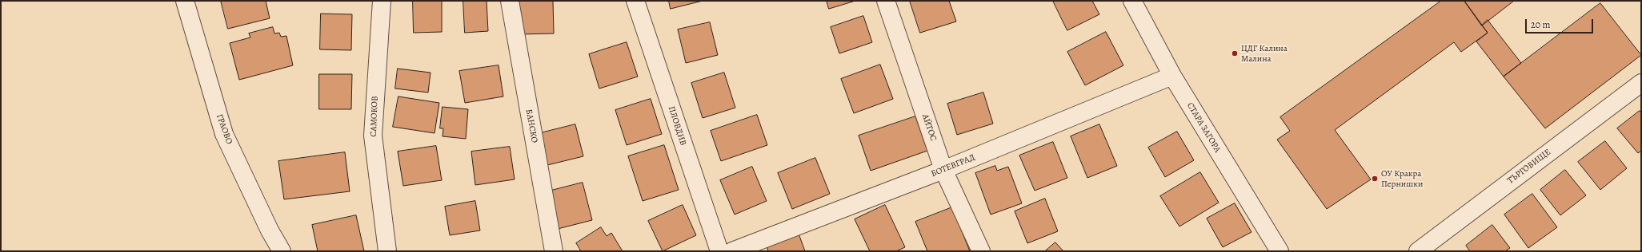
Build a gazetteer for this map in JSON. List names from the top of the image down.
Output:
{
  "streets": {
    "street": [
      "САМОКОВ",
      "БАНСКО",
      "ПЛОВДИВ",
      "АЙТОС",
      "СТАРА ЗАГОРА",
      "ГРАОВО",
      "БОТЕВГРАД",
      "ТЪРГОВИЩЕ"
    ]
  },
  "crossings": [
    ["АЙТОС", "БОТЕВГРАД"],
    ["СТАРА ЗАГОРА", "БОТЕВГРАД"]
  ],
  "places": ["ЦДГ Калина Малина", "ОУ Кракра Пернишки"],
  "scale_bar": "20 m"
}
